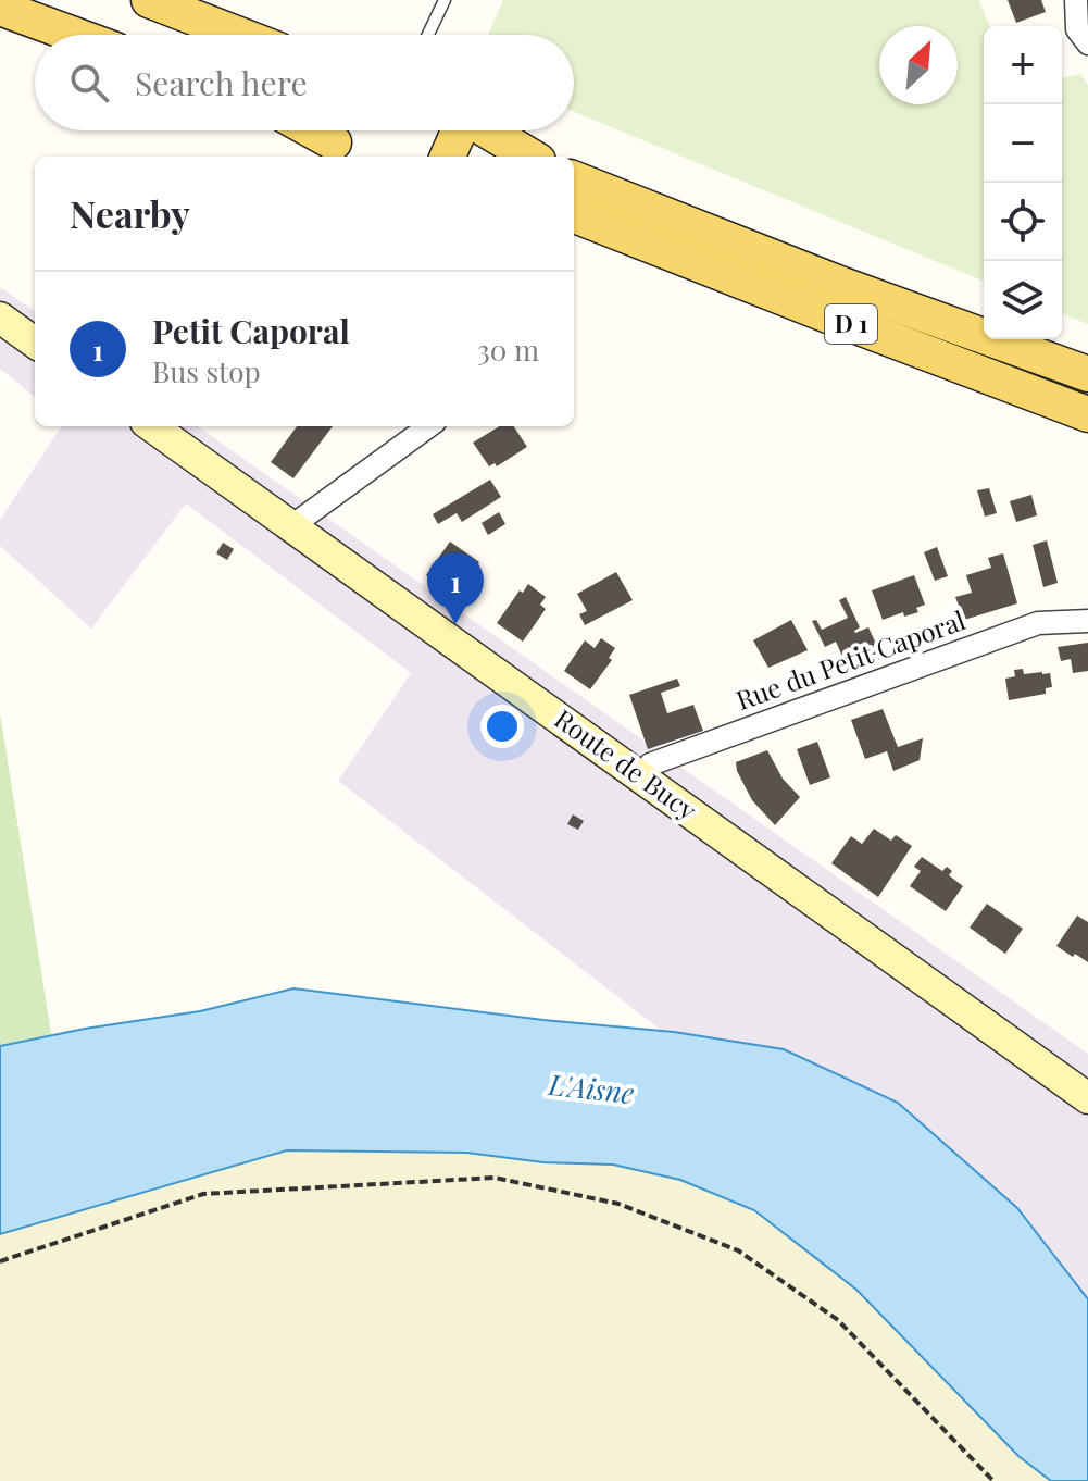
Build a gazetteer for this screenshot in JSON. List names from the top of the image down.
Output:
{
  "streets": {
    "main road": ["D 1", "Route de Bucy"],
    "street": ["Rue du Petit Caporal"]
  },
  "crossings": [
    ["Rue du Petit Caporal", "Route de Bucy"]
  ],
  "water": ["L'Aisne"],
  "north": "top right",
  "page": {
    "map_buttons": ["+", "−"],
    "search": "Search here",
    "heading": "Nearby",
    "list": [
      {
        "mark": "1",
        "name": "Petit Caporal",
        "note": "Bus stop",
        "value": "30 m"
      }
    ],
    "pins": "1"
  }
}
